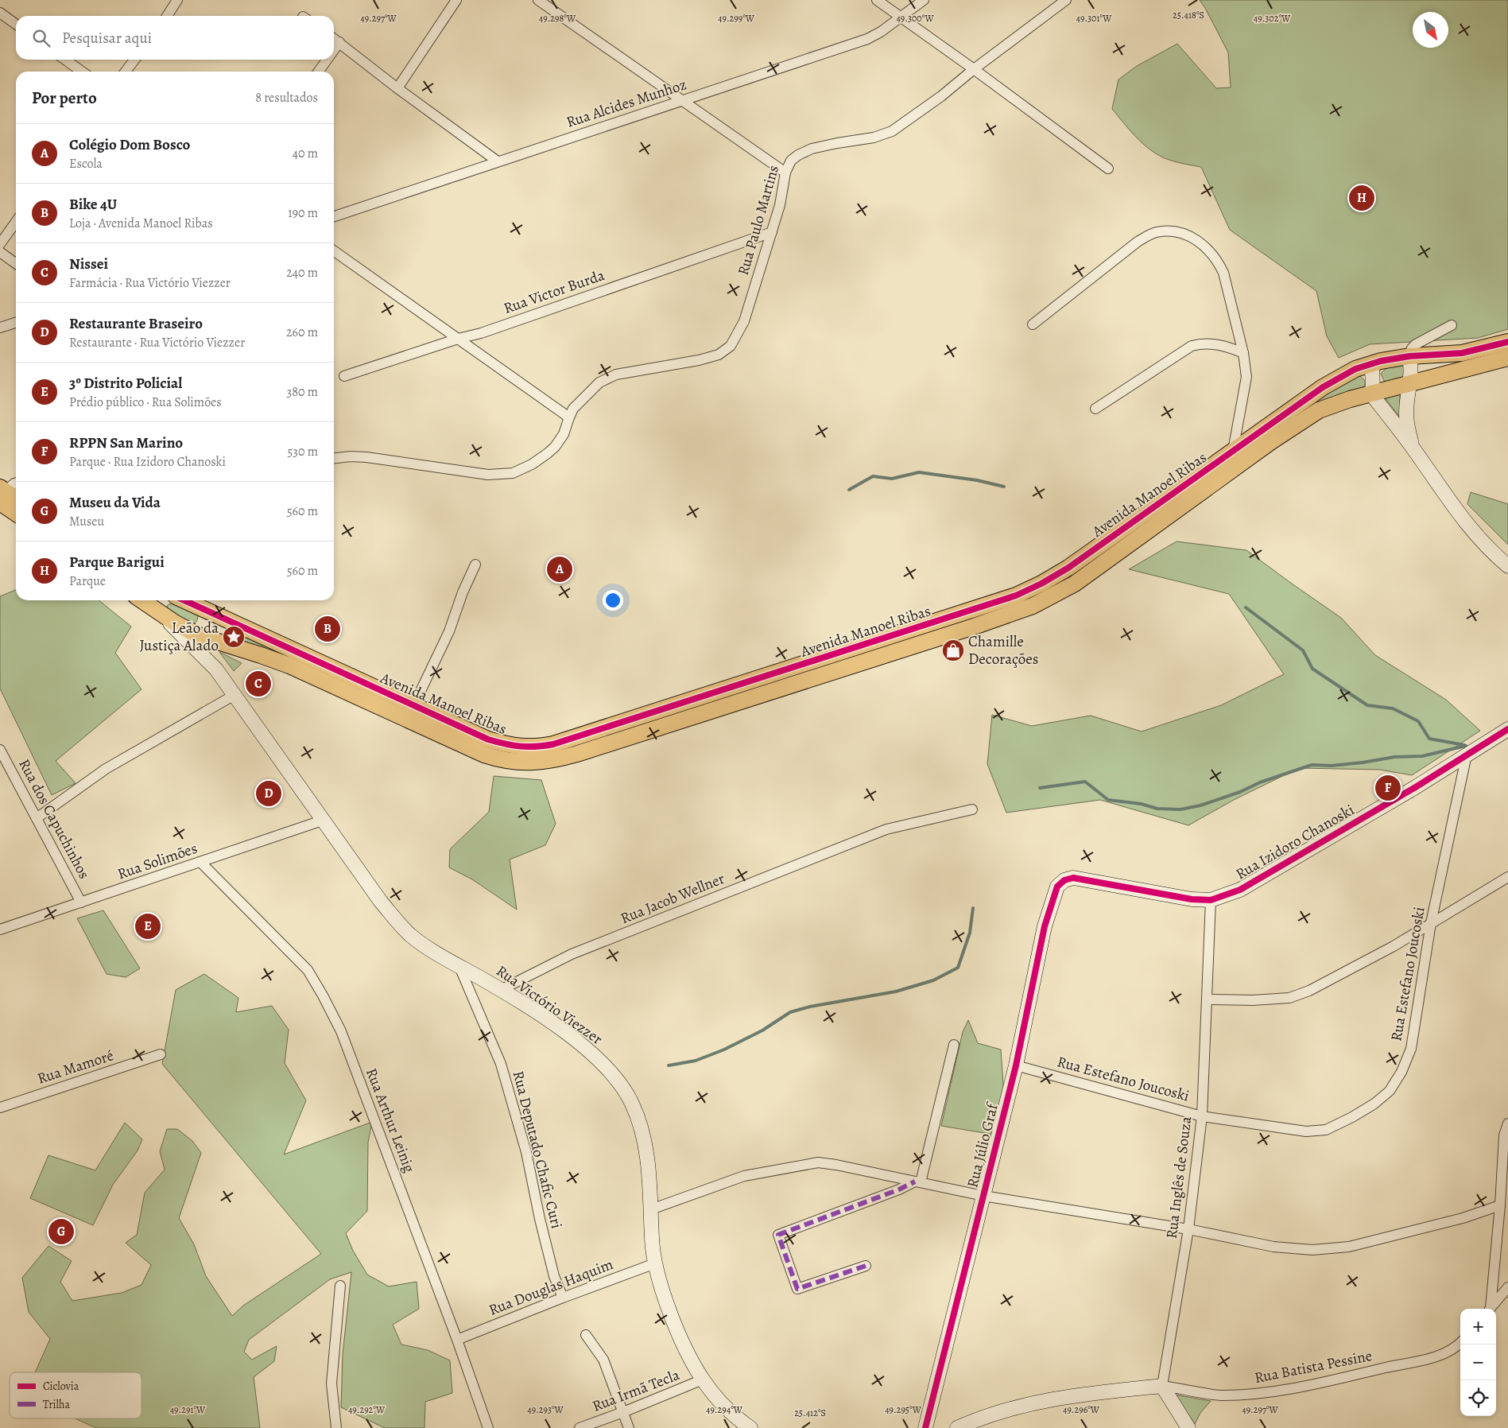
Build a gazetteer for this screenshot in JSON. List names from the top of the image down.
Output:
{
  "streets": {
    "main road": ["Avenida Manoel Ribas"],
    "street": [
      "Rua Alcides Munhoz",
      "Rua Paulo Martins",
      "Rua Victor Burda",
      "Rua dos Capuchinhos",
      "Rua Izidoro Chanoski",
      "Rua Solimões",
      "Rua Jacob Wellner",
      "Rua Estefano Joucoski",
      "Rua Victório Viezzer",
      "Rua Mamoré",
      "Rua Arthur Leinig",
      "Rua Júlio Graf",
      "Rua Deputado Chafic Curi",
      "Rua Inglês de Souza",
      "Rua Douglas Haquim",
      "Rua Batista Pessine",
      "Rua Irmã Tecla"
    ]
  },
  "crossings": [
    ["Rua Paulo Martins", "Rua Victor Burda"],
    ["Avenida Manoel Ribas", "Rua Victório Viezzer"],
    ["Rua dos Capuchinhos", "Rua Solimões"],
    ["Rua Izidoro Chanoski", "Rua Estefano Joucoski"],
    ["Rua Izidoro Chanoski", "Rua Júlio Graf"],
    ["Rua Izidoro Chanoski", "Rua Inglês de Souza"],
    ["Rua Solimões", "Rua Victório Viezzer"],
    ["Rua Solimões", "Rua Arthur Leinig"],
    ["Rua Jacob Wellner", "Rua Victório Viezzer"],
    ["Rua Estefano Joucoski", "Rua Júlio Graf"],
    ["Rua Estefano Joucoski", "Rua Inglês de Souza"],
    ["Rua Victório Viezzer", "Rua Deputado Chafic Curi"],
    ["Rua Victório Viezzer", "Rua Douglas Haquim"],
    ["Rua Victório Viezzer", "Rua Irmã Tecla"],
    ["Rua Arthur Leinig", "Rua Douglas Haquim"],
    ["Rua Deputado Chafic Curi", "Rua Douglas Haquim"],
    ["Rua Inglês de Souza", "Rua Batista Pessine"]
  ],
  "places": {
    "place": ["Leão da Justiça Alado"],
    "shop": ["Chamille Decorações"]
  },
  "legend": ["Ciclovia", "Trilha"],
  "north": "bottom right",
  "page": {
    "search": "Pesquisar aqui",
    "heading": ["Por perto", "8 resultados"],
    "list": [
      {
        "mark": "A",
        "name": "Colégio Dom Bosco",
        "note": "Escola",
        "value": "40 m"
      },
      {
        "mark": "B",
        "name": "Bike 4U",
        "note": "Loja · Avenida Manoel Ribas",
        "value": "190 m"
      },
      {
        "mark": "C",
        "name": "Nissei",
        "note": "Farmácia · Rua Victório Viezzer",
        "value": "240 m"
      },
      {
        "mark": "D",
        "name": "Restaurante Braseiro",
        "note": "Restaurante · Rua Victório Viezzer",
        "value": "260 m"
      },
      {
        "mark": "E",
        "name": "3º Distrito Policial",
        "note": "Prédio público · Rua Solimões",
        "value": "380 m"
      },
      {
        "mark": "F",
        "name": "RPPN San Marino",
        "note": "Parque · Rua Izidoro Chanoski",
        "value": "530 m"
      },
      {
        "mark": "G",
        "name": "Museu da Vida",
        "note": "Museu",
        "value": "560 m"
      },
      {
        "mark": "H",
        "name": "Parque Barigui",
        "note": "Parque",
        "value": "560 m"
      }
    ],
    "pins": [
      "H",
      "A",
      "B",
      "C",
      "F",
      "D",
      "E",
      "G"
    ],
    "map_buttons": ["+", "−"]
  },
  "coordinates": [
    "25.418°S",
    "49.297°W",
    "49.298°W",
    "49.299°W",
    "49.300°W",
    "49.301°W",
    "49.302°W",
    "49.291°W",
    "49.292°W",
    "49.293°W",
    "49.294°W",
    "49.295°W",
    "49.296°W",
    "25.412°S"
  ]
}
